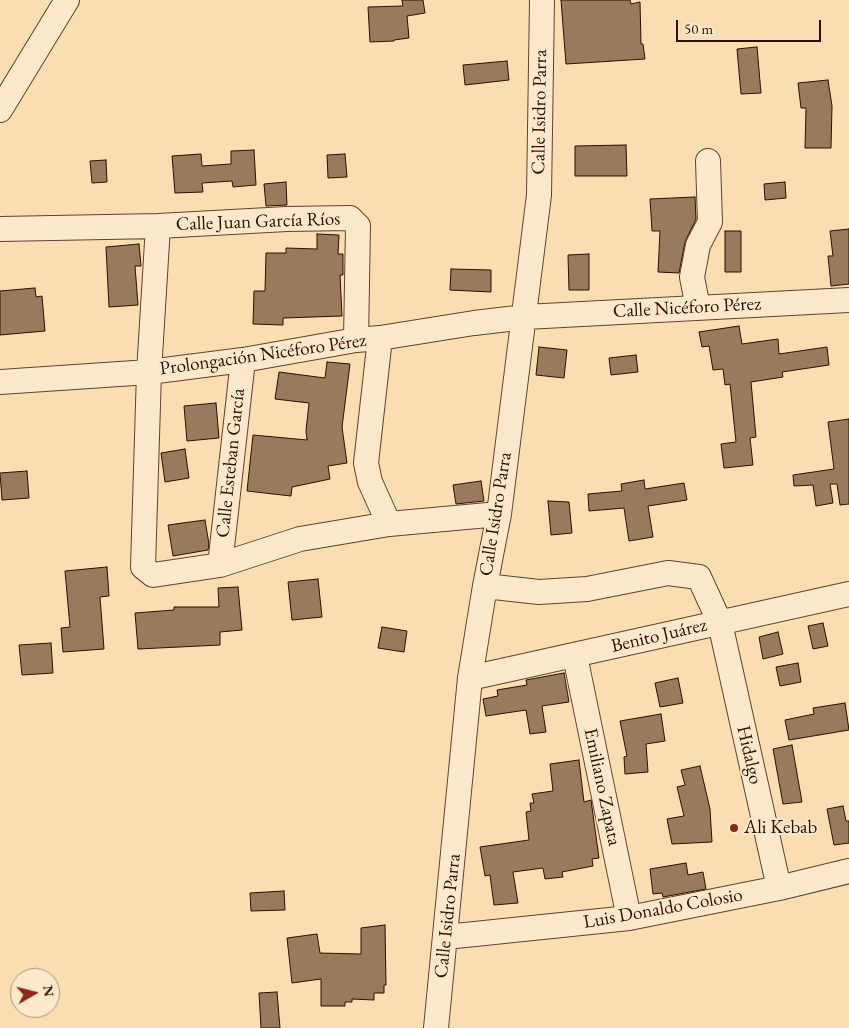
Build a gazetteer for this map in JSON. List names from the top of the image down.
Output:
{
  "streets": {
    "street": [
      "Calle Isidro Parra",
      "Calle Juan García Ríos",
      "Calle Nicéforo Pérez",
      "Prolongación Nicéforo Pérez",
      "Calle Esteban García",
      "Benito Juárez",
      "Hidalgo",
      "Emiliano Zapata",
      "Luis Donaldo Colosio"
    ]
  },
  "crossings": [
    ["Calle Isidro Parra", "Calle Nicéforo Pérez"],
    ["Calle Isidro Parra", "Prolongación Nicéforo Pérez"],
    ["Calle Isidro Parra", "Benito Juárez"],
    ["Calle Isidro Parra", "Hidalgo"],
    ["Calle Isidro Parra", "Luis Donaldo Colosio"],
    ["Calle Juan García Ríos", "Prolongación Nicéforo Pérez"],
    ["Calle Juan García Ríos", "Calle Esteban García"],
    ["Calle Nicéforo Pérez", "Prolongación Nicéforo Pérez"],
    ["Prolongación Nicéforo Pérez", "Calle Esteban García"],
    ["Benito Juárez", "Hidalgo"],
    ["Benito Juárez", "Emiliano Zapata"],
    ["Hidalgo", "Luis Donaldo Colosio"],
    ["Emiliano Zapata", "Luis Donaldo Colosio"]
  ],
  "places": ["Ali Kebab"],
  "scale_bar": "50 m",
  "north": "right"
}
